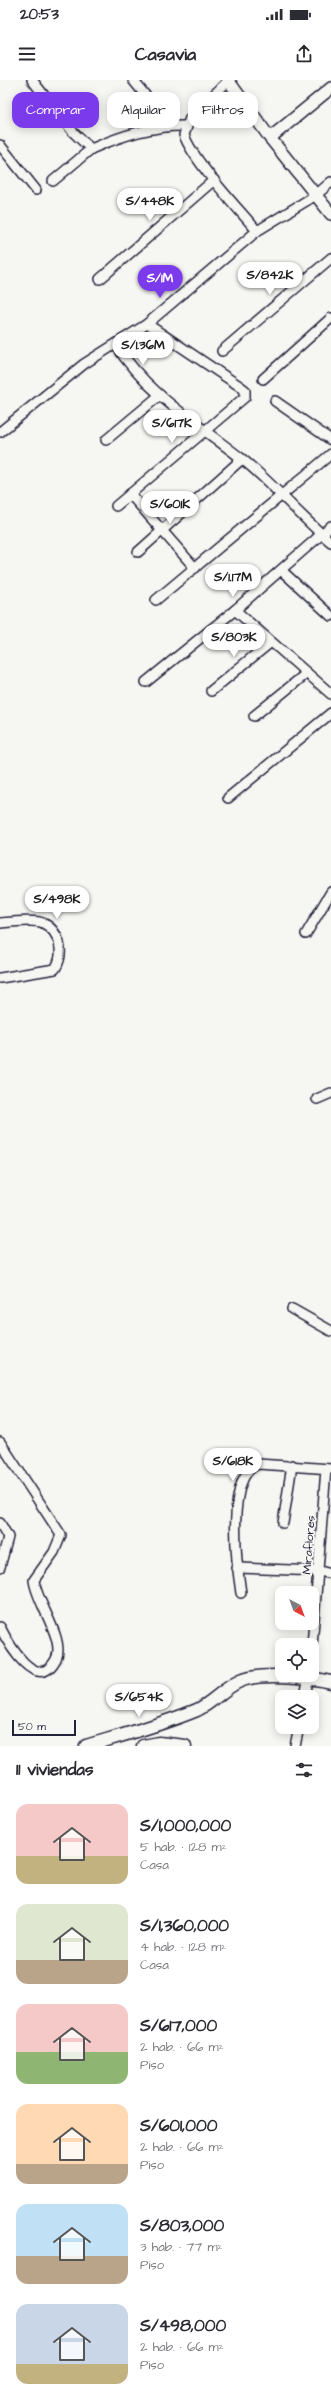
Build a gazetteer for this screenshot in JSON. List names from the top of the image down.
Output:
{
  "streets": {
    "street": ["Miraflores"]
  },
  "scale_bar": "50 m",
  "north": "bottom right",
  "page": {
    "status": "20:53",
    "header": "Casavia",
    "chip": ["Comprar", "Alquilar", "Filtros"],
    "price": [
      "S/448K",
      "S/842K",
      "S/1M",
      "S/1.36M",
      "S/617K",
      "S/601K",
      "S/1.17M",
      "S/803K",
      "S/498K",
      "S/618K",
      "S/654K"
    ],
    "scale": "50 m",
    "heading": "11 viviendas",
    "list": [
      {
        "name": "S/1,000,000",
        "note": "5 hab. · 128 m² · Casa"
      },
      {
        "name": "S/1,360,000",
        "note": "4 hab. · 128 m² · Casa"
      },
      {
        "name": "S/617,000",
        "note": "2 hab. · 66 m² · Piso"
      },
      {
        "name": "S/601,000",
        "note": "2 hab. · 66 m² · Piso"
      },
      {
        "name": "S/803,000",
        "note": "3 hab. · 77 m² · Piso"
      },
      {
        "name": "S/498,000",
        "note": "2 hab. · 66 m² · Piso"
      }
    ]
  }
}
